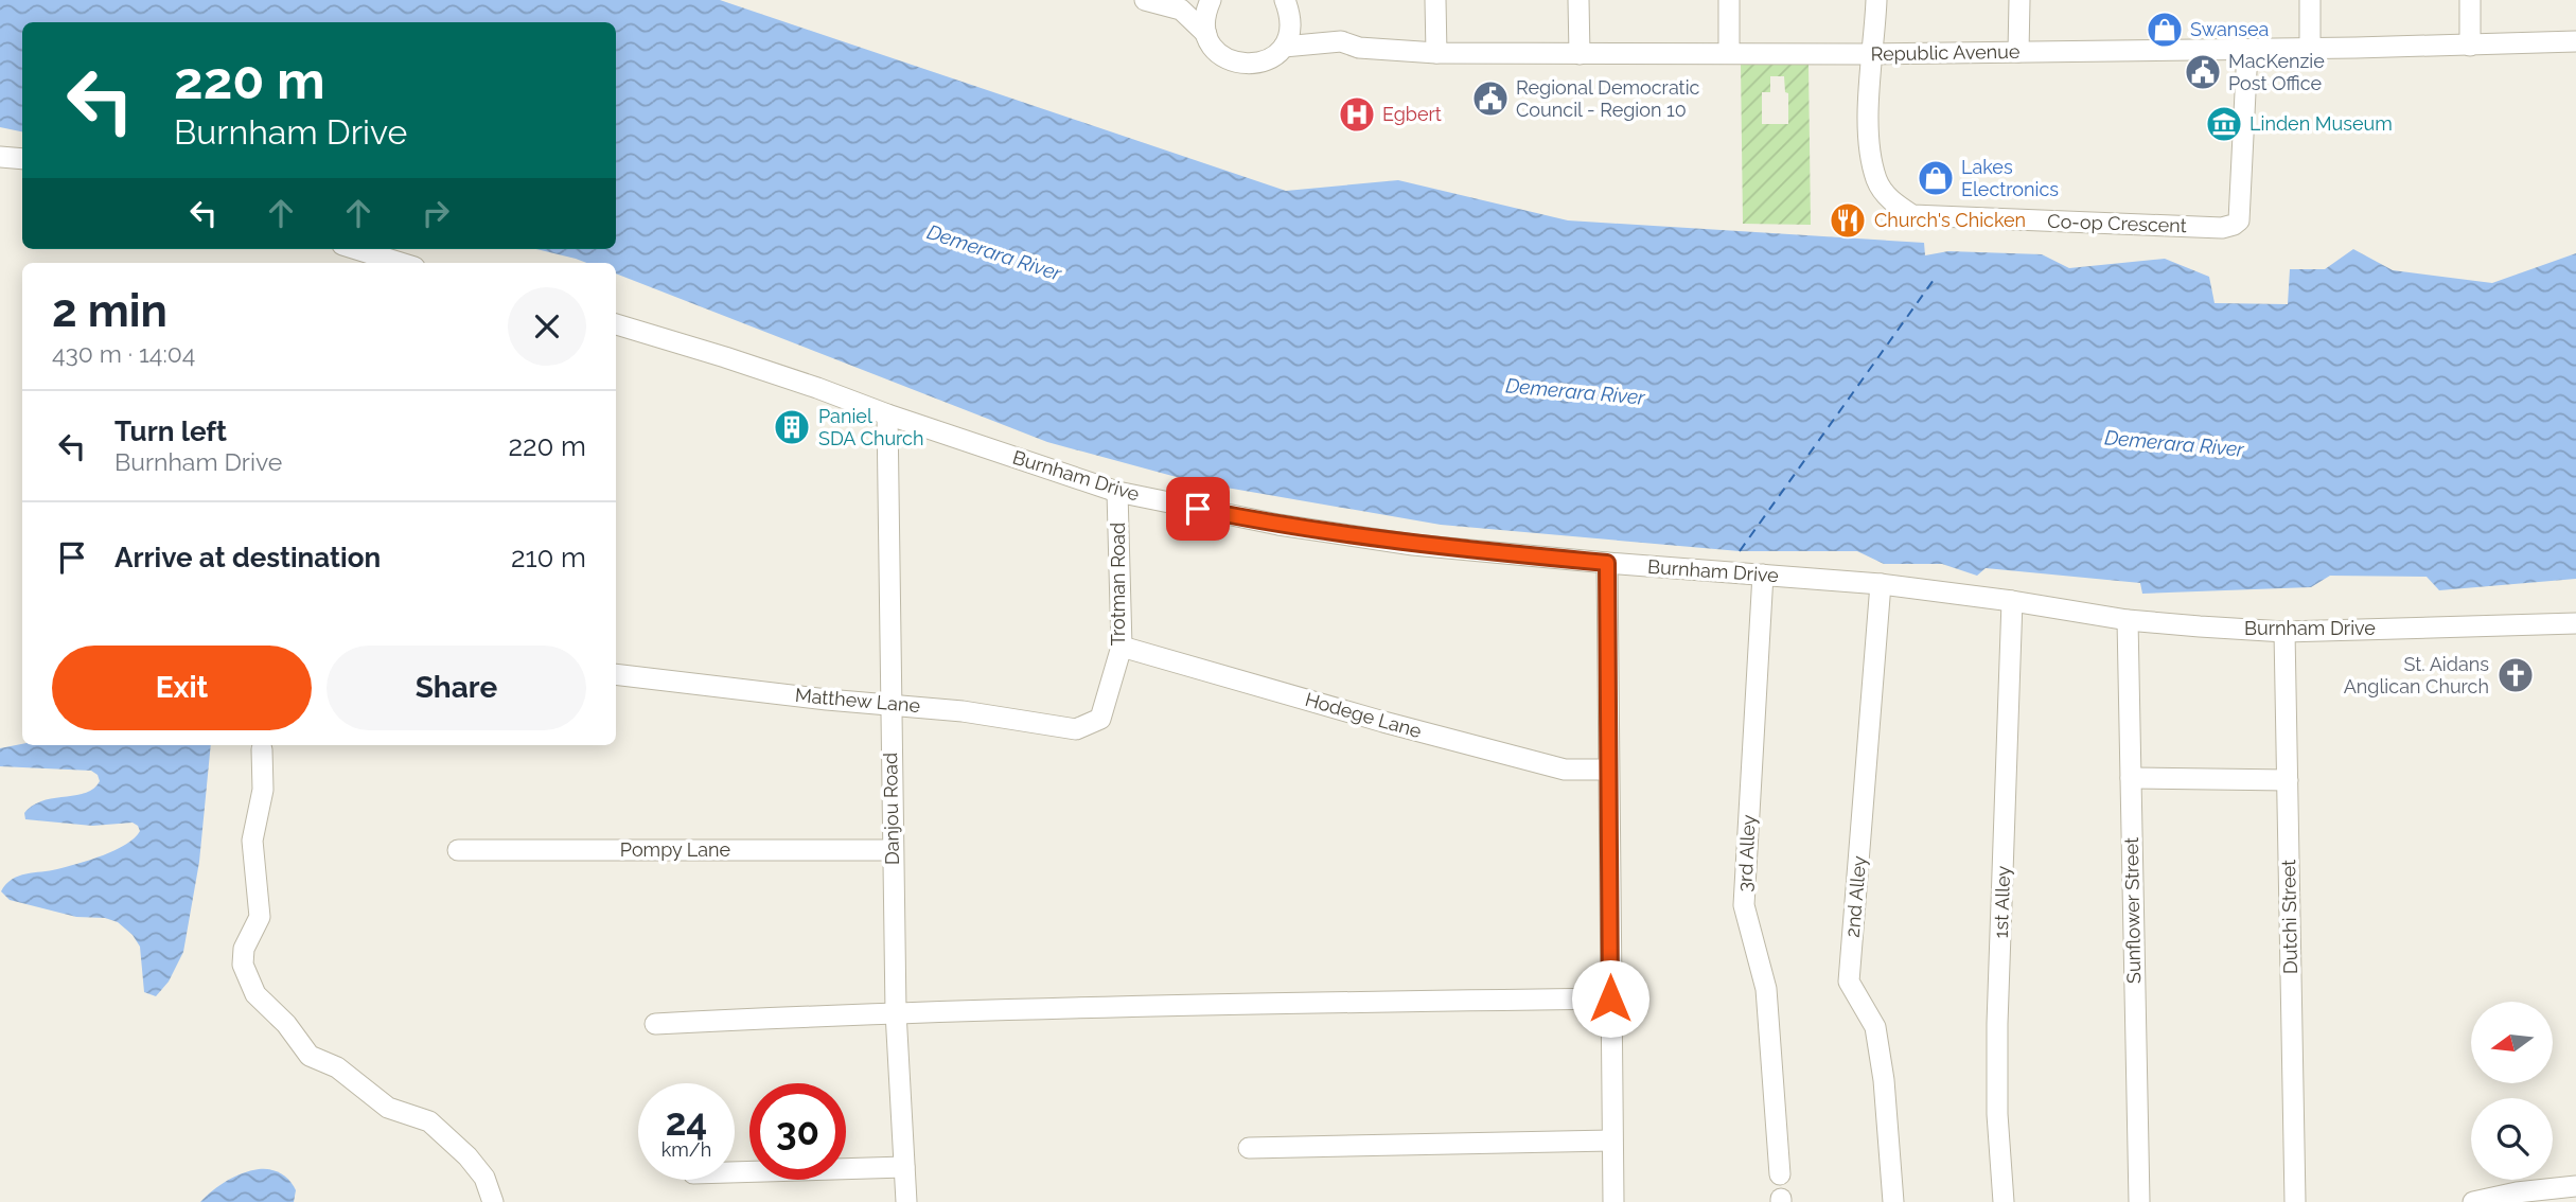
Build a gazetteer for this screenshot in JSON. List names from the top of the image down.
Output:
{
  "streets": {
    "street": [
      "Republic Avenue",
      "Co-op Crescent",
      "Burnham Drive",
      "Trotman Road",
      "Matthew Lane",
      "Hodege Lane",
      "Danjou Road",
      "Pompy Lane",
      "3rd Alley",
      "2nd Alley",
      "1st Alley",
      "Sunflower Street",
      "Dutchi Street"
    ]
  },
  "crossings": [
    ["Republic Avenue", "Co-op Crescent"],
    ["Burnham Drive", "Trotman Road"],
    ["Burnham Drive", "Danjou Road"],
    ["Burnham Drive", "3rd Alley"],
    ["Burnham Drive", "2nd Alley"],
    ["Burnham Drive", "1st Alley"],
    ["Burnham Drive", "Sunflower Street"],
    ["Burnham Drive", "Dutchi Street"],
    ["Trotman Road", "Matthew Lane"],
    ["Trotman Road", "Hodege Lane"],
    ["Matthew Lane", "Danjou Road"],
    ["Danjou Road", "Pompy Lane"]
  ],
  "water": ["Demerara River"],
  "places": {
    "shop": ["Swansea", "Lakes Electronics"],
    "public building": ["MacKenzie Post Office", "Regional Democratic Council - Region 10"],
    "hospital": ["Egbert"],
    "museum": ["Linden Museum"],
    "restaurant": ["Church's Chicken"],
    "building": ["Paniel SDA Church"],
    "church": ["St. Aidans Anglican Church"]
  },
  "north": "left",
  "page": {
    "turn": ["220 m", "Burnham Drive"],
    "heading": ["2 min", "430 m · 14:04"],
    "list": [
      {
        "name": "Turn left",
        "note": "Burnham Drive",
        "value": "220 m"
      },
      {
        "name": "Arrive at destination",
        "value": "210 m"
      }
    ],
    "buttons": ["Exit", "Share"],
    "speed": "24 km/h",
    "limit": "30"
  }
}
